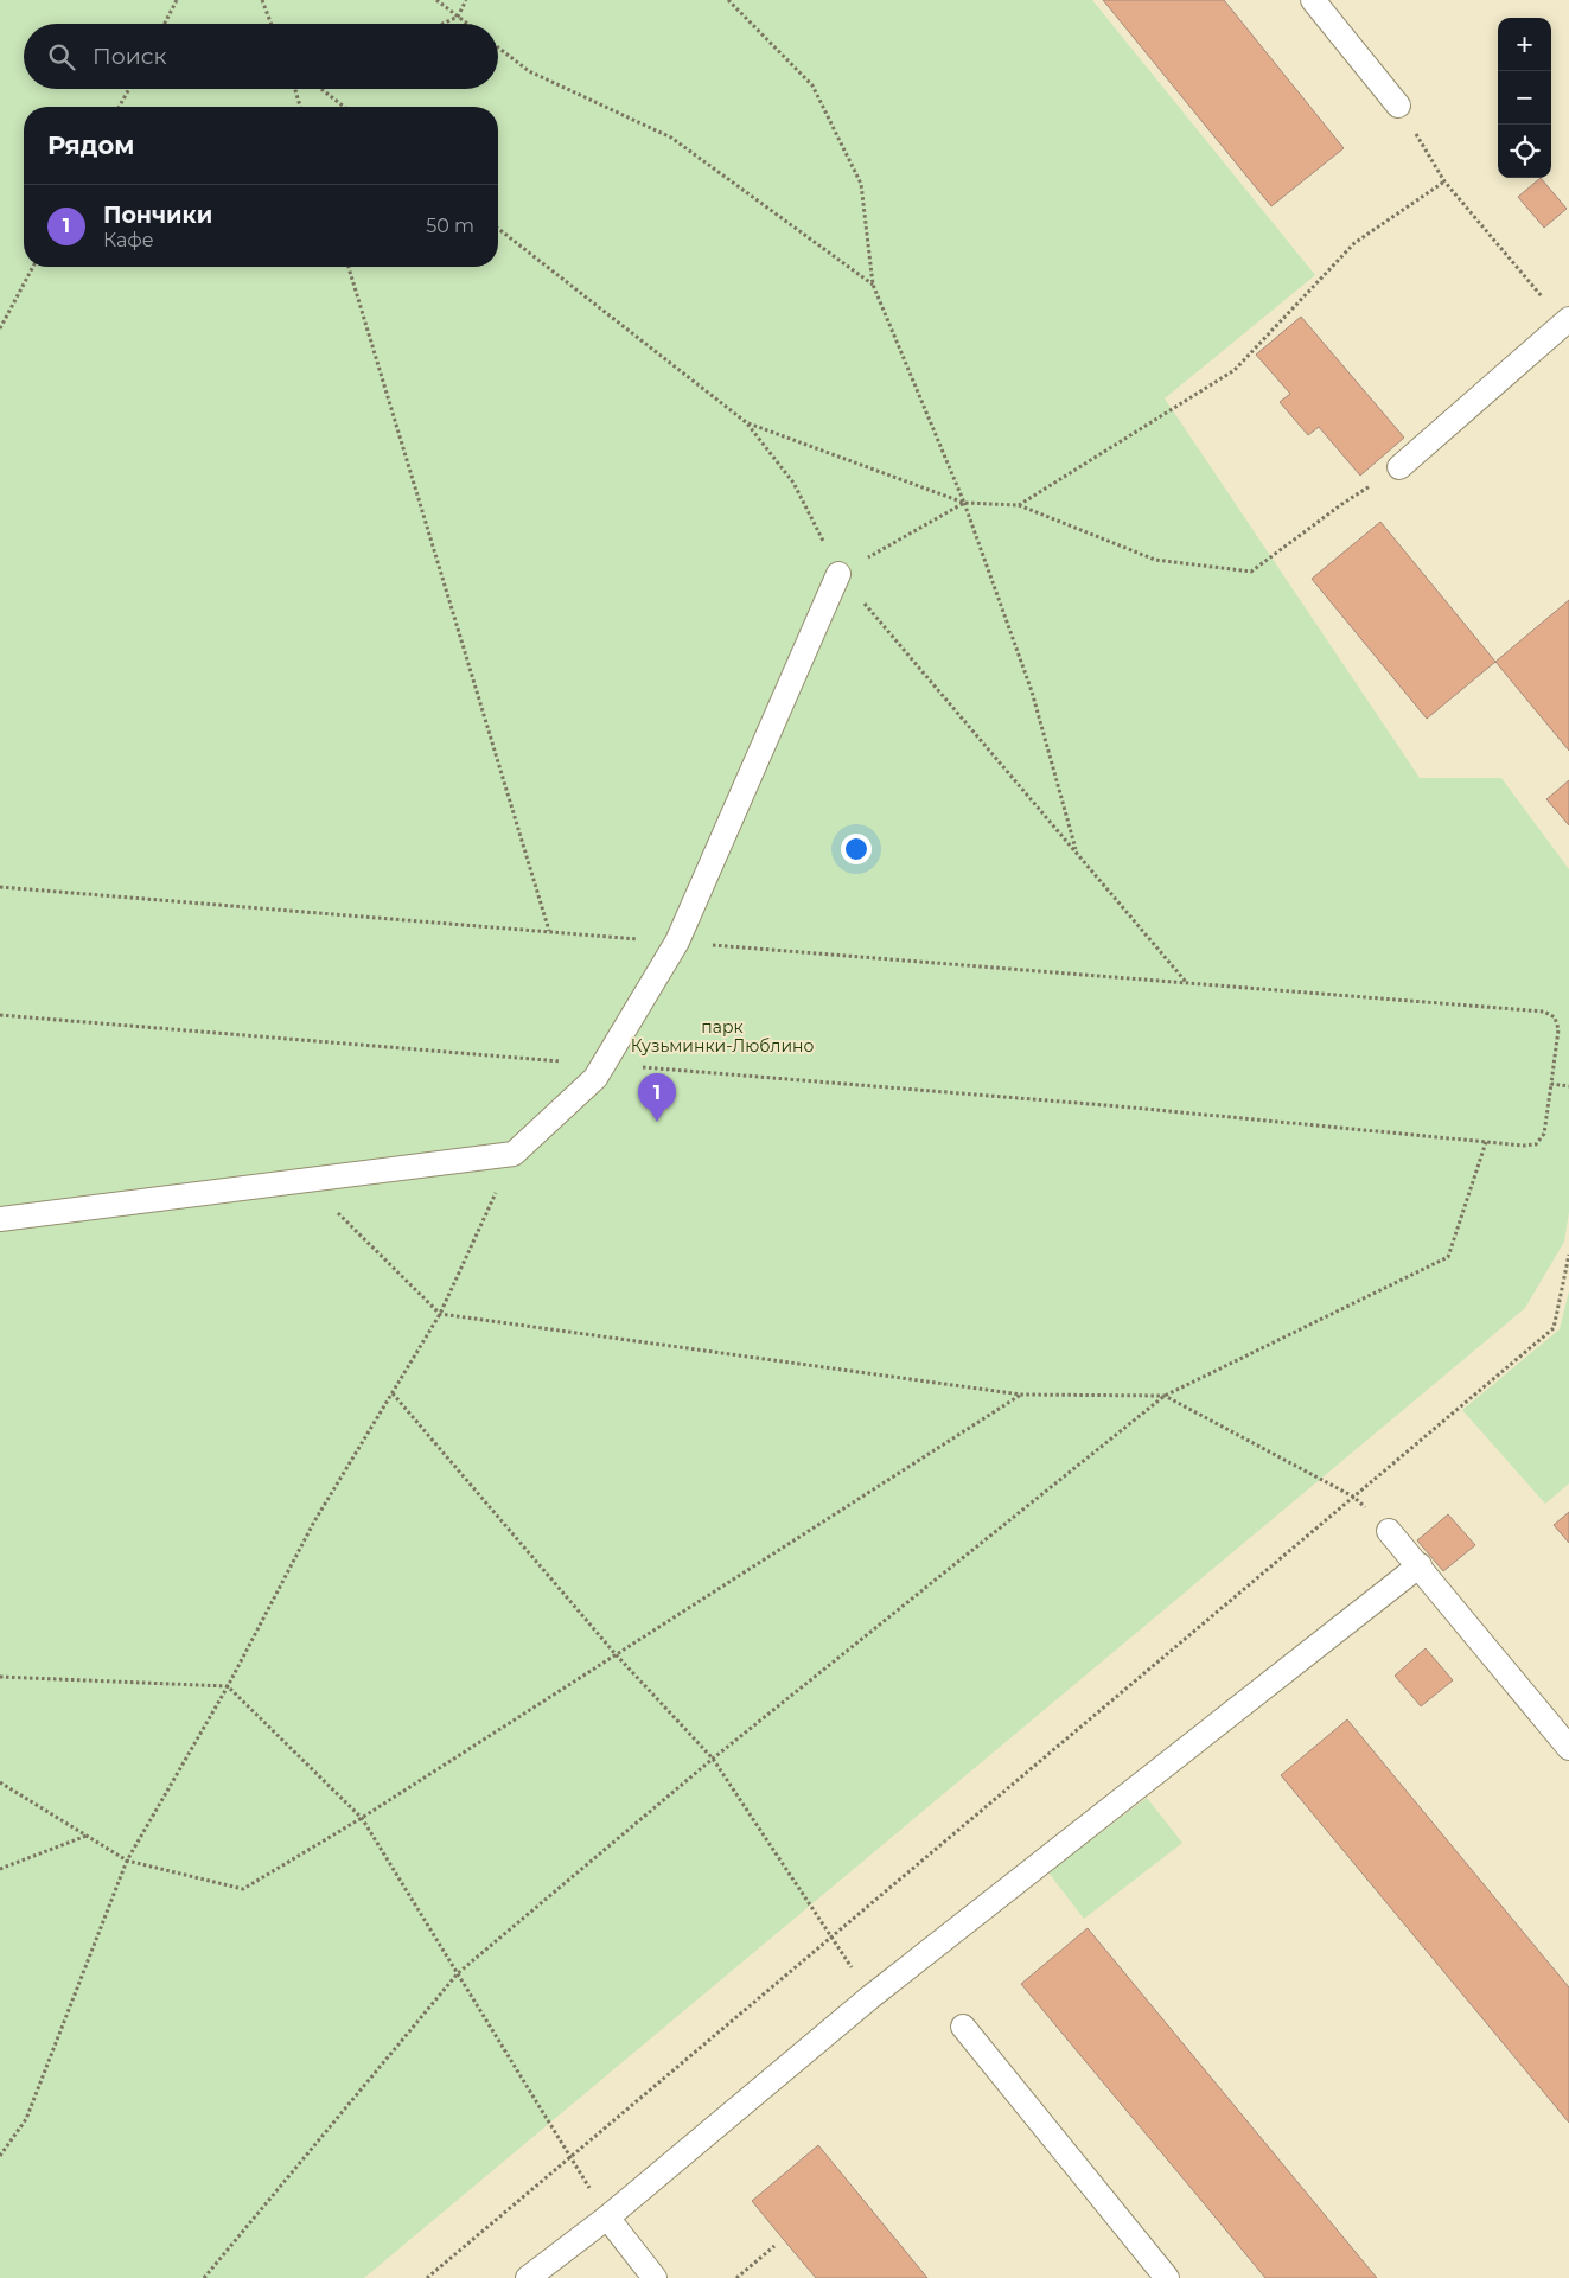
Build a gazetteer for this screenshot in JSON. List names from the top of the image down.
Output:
{
  "parks": ["парк Кузьминки-Люблино"],
  "page": {
    "map_buttons": ["+", "−"],
    "search": "Поиск",
    "heading": "Рядом",
    "list": [
      {
        "mark": "1",
        "name": "Пончики",
        "note": "Кафе",
        "value": "50 m"
      }
    ],
    "pins": "1"
  }
}
